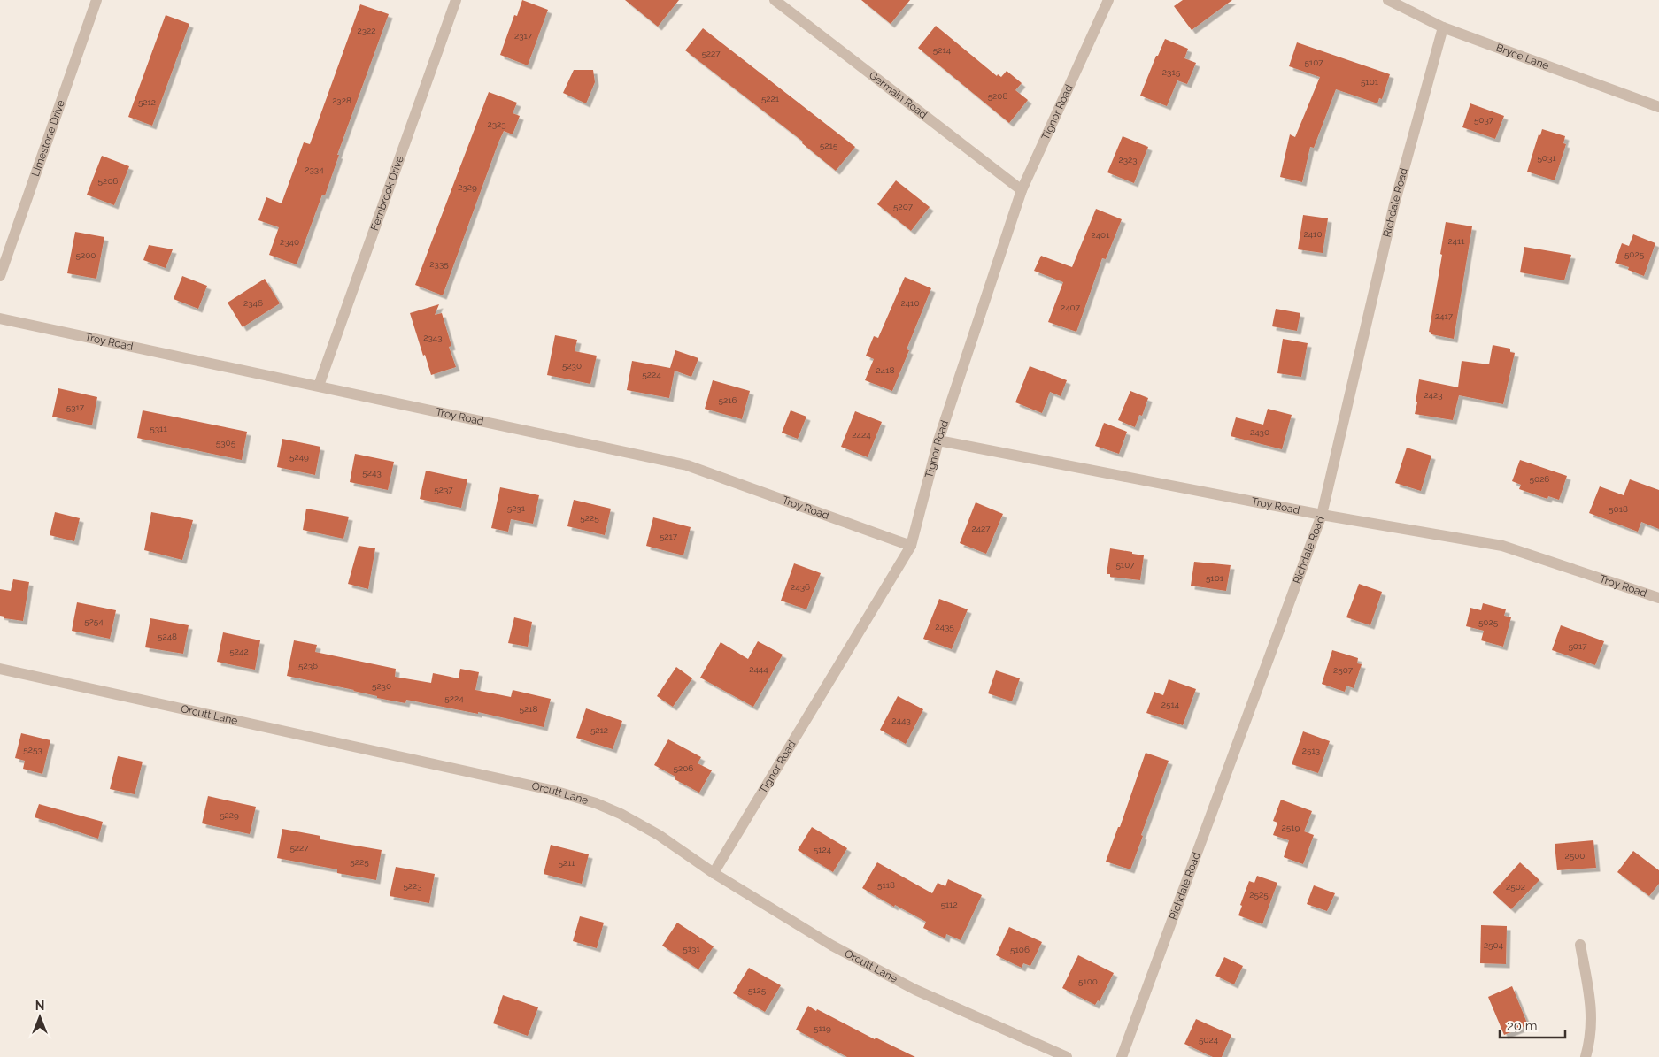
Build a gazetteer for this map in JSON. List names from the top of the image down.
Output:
{
  "streets": {
    "street": [
      "Bryce Lane",
      "Germain Road",
      "Tignor Road",
      "Limestone Drive",
      "Fernbrook Drive",
      "Richdale Road",
      "Troy Road",
      "Orcutt Lane"
    ]
  },
  "crossings": [
    ["Bryce Lane", "Richdale Road"],
    ["Germain Road", "Tignor Road"],
    ["Tignor Road", "Troy Road"],
    ["Tignor Road", "Orcutt Lane"],
    ["Fernbrook Drive", "Troy Road"],
    ["Richdale Road", "Troy Road"]
  ],
  "house_numbers": [
    "2322",
    "2317",
    "5214",
    "5227",
    "5107",
    "2315",
    "5101",
    "5208",
    "5221",
    "2328",
    "5212",
    "5037",
    "2323",
    "5215",
    "5031",
    "2323",
    "2334",
    "5206",
    "2329",
    "5207",
    "2410",
    "2401",
    "2411",
    "2340",
    "5025",
    "5200",
    "2335",
    "2346",
    "2410",
    "2407",
    "2417",
    "2343",
    "5230",
    "2418",
    "5224",
    "2423",
    "5216",
    "5317",
    "5311",
    "2430",
    "2424",
    "5305",
    "5249",
    "5243",
    "5026",
    "5237",
    "5231",
    "5018",
    "5225",
    "2427",
    "5217",
    "5107",
    "5101",
    "2436",
    "5254",
    "5025",
    "2435",
    "5248",
    "5017",
    "5242",
    "5236",
    "2444",
    "2507",
    "5230",
    "5224",
    "2514",
    "5218",
    "2443",
    "5212",
    "5253",
    "2513",
    "5206",
    "5229",
    "2519",
    "5227",
    "5124",
    "2500",
    "5225",
    "5211",
    "5118",
    "5223",
    "2502",
    "2525",
    "5112",
    "2504",
    "5131",
    "5106",
    "5100",
    "5125",
    "5119",
    "5024"
  ],
  "scale_bar": "20 m",
  "north": "top"
}
